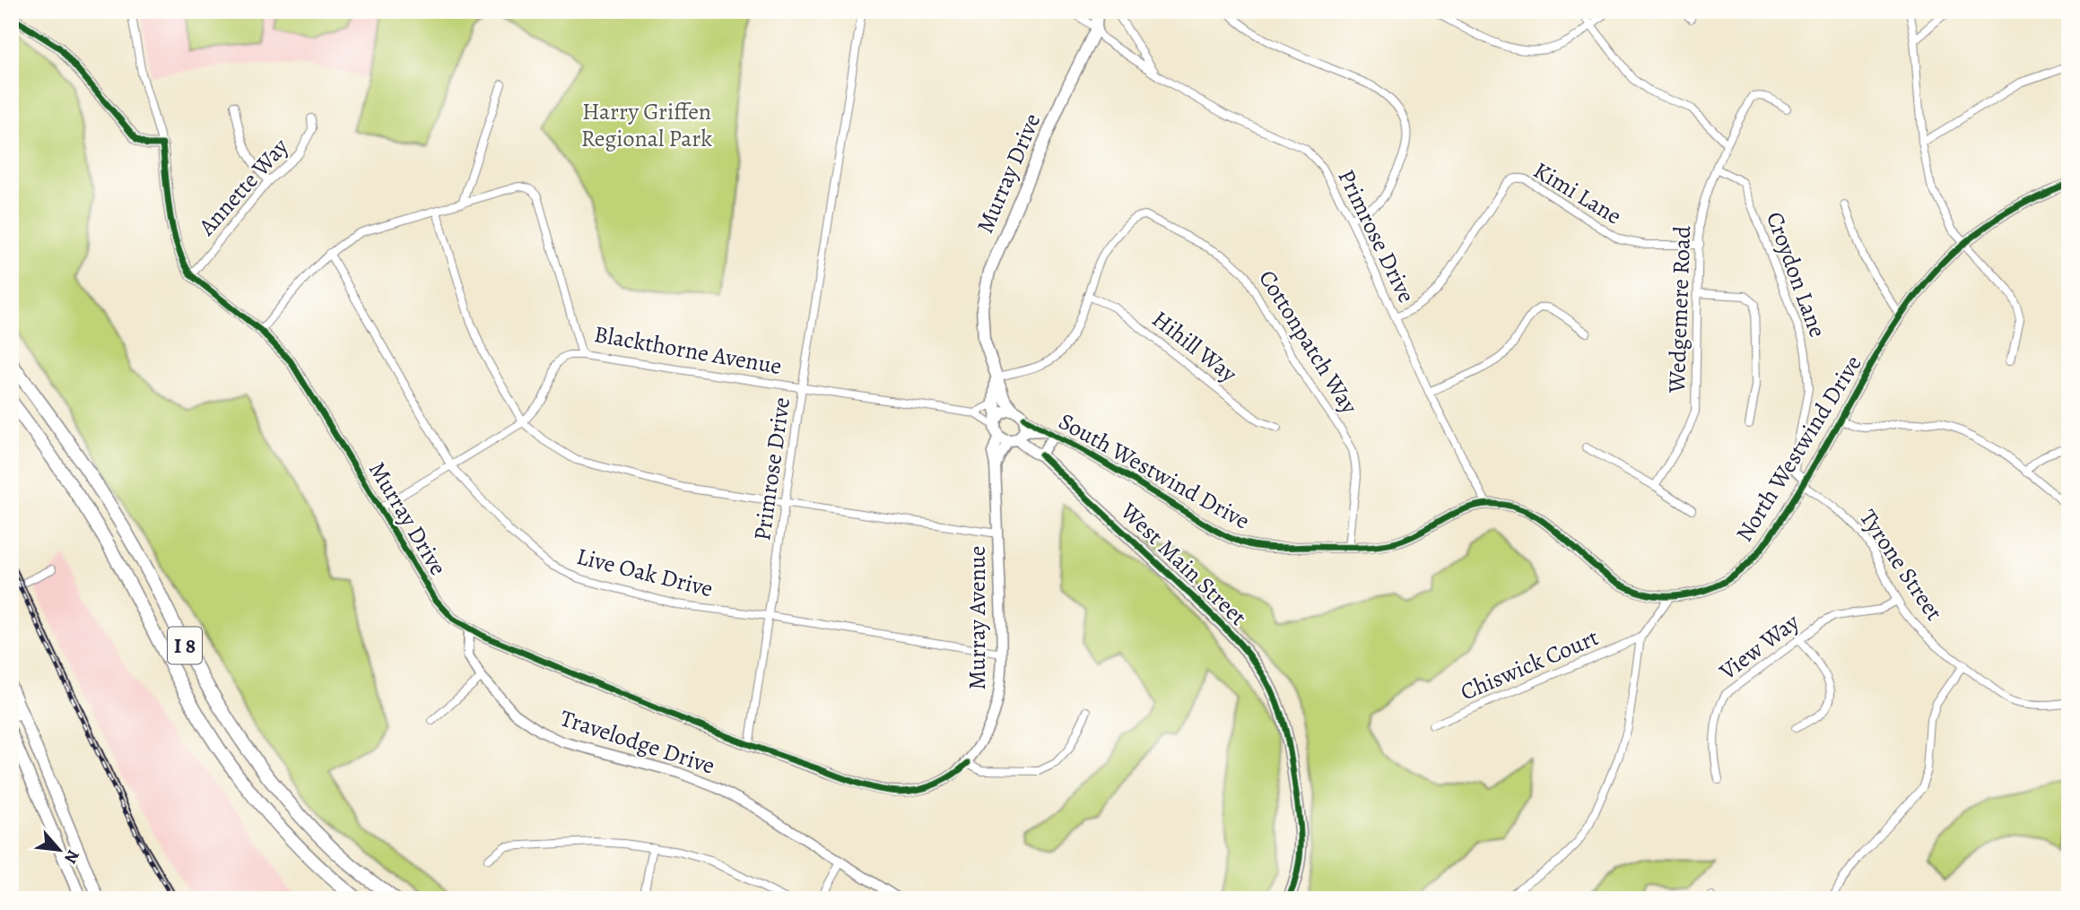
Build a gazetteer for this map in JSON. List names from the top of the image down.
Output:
{
  "streets": {
    "highway": ["I 8"],
    "main road": ["Murray Drive", "West Main Street", "Murray Avenue"],
    "street": [
      "Annette Way",
      "Kimi Lane",
      "Primrose Drive",
      "Croydon Lane",
      "Wedgemere Road",
      "Cottonpatch Way",
      "Hihill Way",
      "Blackthorne Avenue",
      "North Westwind Drive",
      "South Westwind Drive",
      "Tyrone Street",
      "Live Oak Drive",
      "View Way",
      "Chiswick Court",
      "Travelodge Drive"
    ]
  },
  "crossings": [
    ["Murray Drive", "Annette Way"],
    ["Murray Drive", "Primrose Drive"],
    ["Murray Drive", "Blackthorne Avenue"],
    ["Murray Drive", "Murray Avenue"],
    ["Murray Drive", "Travelodge Drive"],
    ["Kimi Lane", "Primrose Drive"],
    ["Kimi Lane", "Wedgemere Road"],
    ["Primrose Drive", "Blackthorne Avenue"],
    ["Primrose Drive", "North Westwind Drive"],
    ["Primrose Drive", "South Westwind Drive"],
    ["Primrose Drive", "Live Oak Drive"],
    ["Croydon Lane", "Wedgemere Road"],
    ["Croydon Lane", "North Westwind Drive"],
    ["Croydon Lane", "Tyrone Street"],
    ["Cottonpatch Way", "Hihill Way"],
    ["Cottonpatch Way", "South Westwind Drive"],
    ["Blackthorne Avenue", "South Westwind Drive"],
    ["Blackthorne Avenue", "West Main Street"],
    ["Blackthorne Avenue", "Live Oak Drive"],
    ["Blackthorne Avenue", "Murray Avenue"],
    ["North Westwind Drive", "South Westwind Drive"],
    ["North Westwind Drive", "Tyrone Street"],
    ["South Westwind Drive", "West Main Street"],
    ["South Westwind Drive", "Murray Avenue"],
    ["West Main Street", "Murray Avenue"],
    ["Tyrone Street", "View Way"],
    ["Live Oak Drive", "Murray Avenue"]
  ],
  "parks": ["Harry Griffen Regional Park"],
  "north": "bottom right"
}
